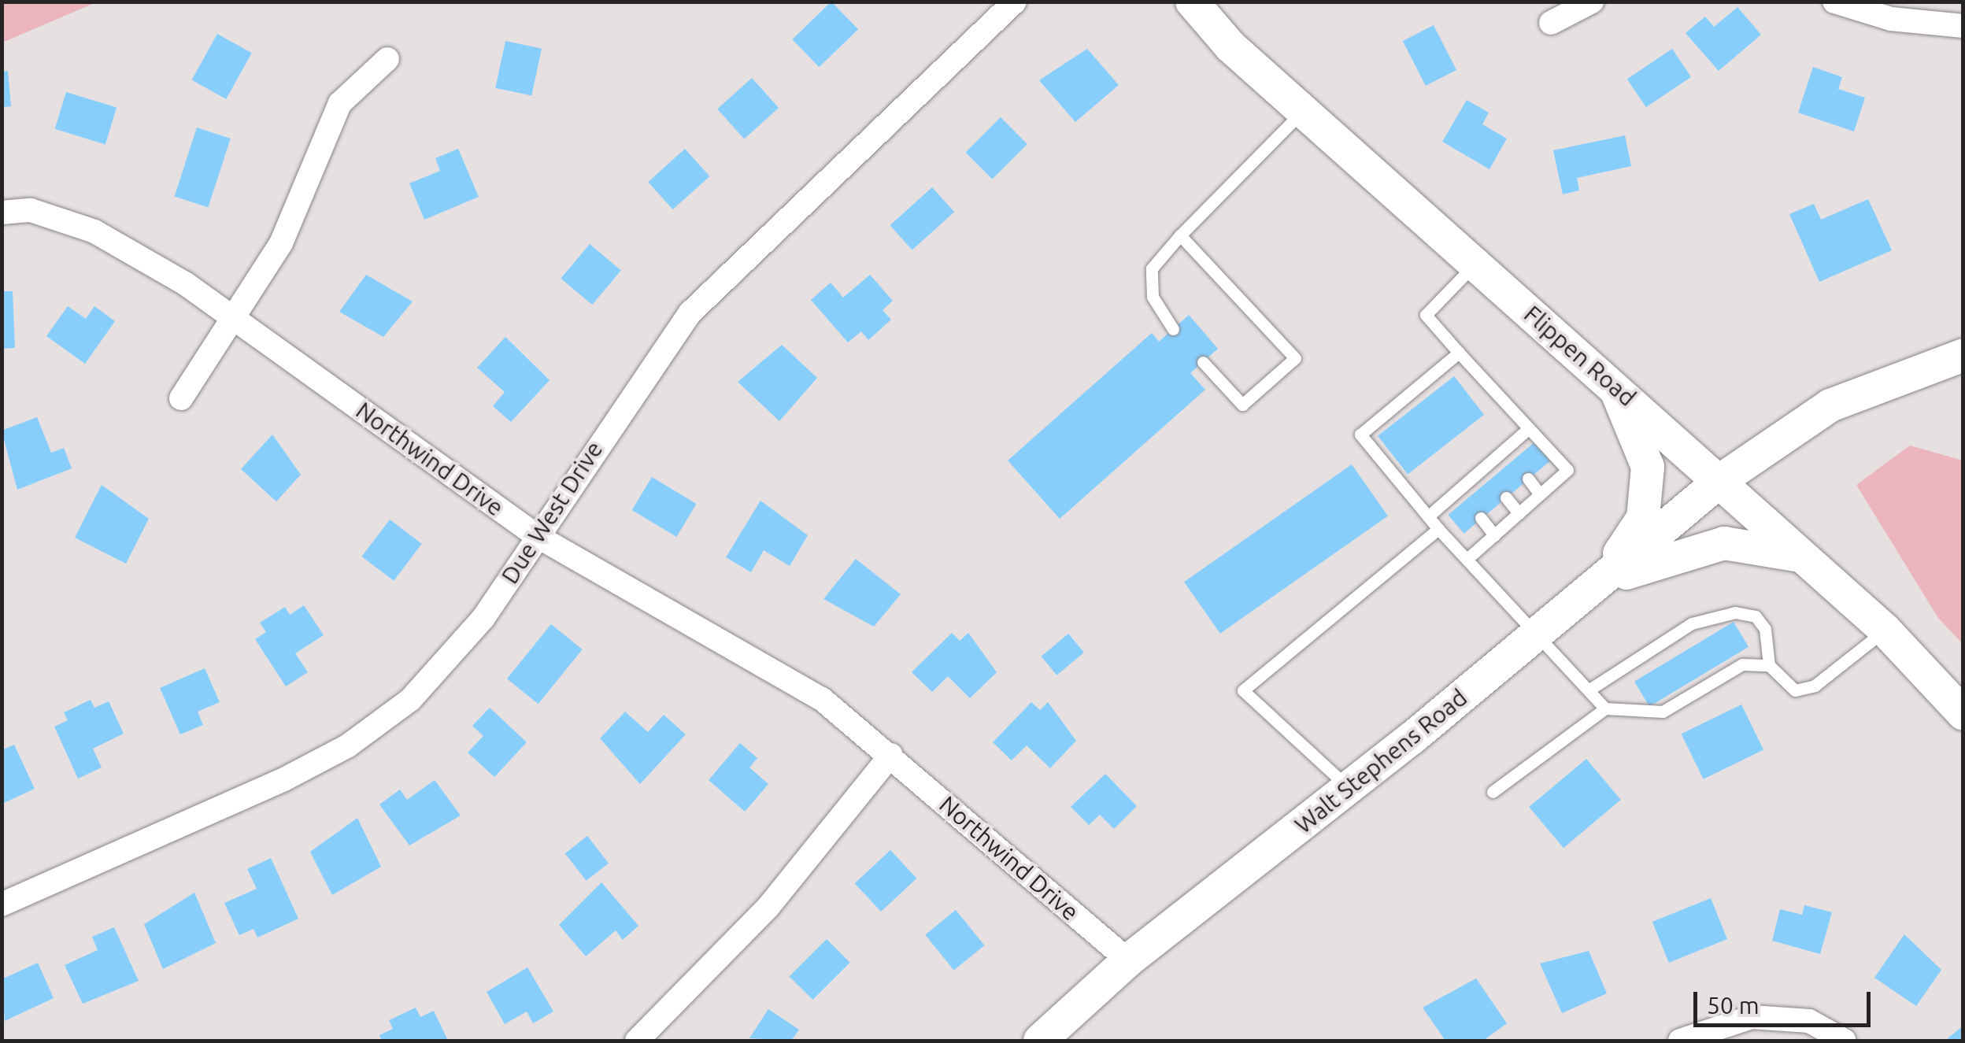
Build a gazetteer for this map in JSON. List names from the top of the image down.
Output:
{
  "streets": {
    "street": [
      "Flippen Road",
      "Northwind Drive",
      "Due West Drive",
      "Walt Stephens Road"
    ]
  },
  "crossings": [
    ["Flippen Road", "Walt Stephens Road"],
    ["Northwind Drive", "Due West Drive"],
    ["Northwind Drive", "Walt Stephens Road"]
  ],
  "scale_bar": "50 m"
}
